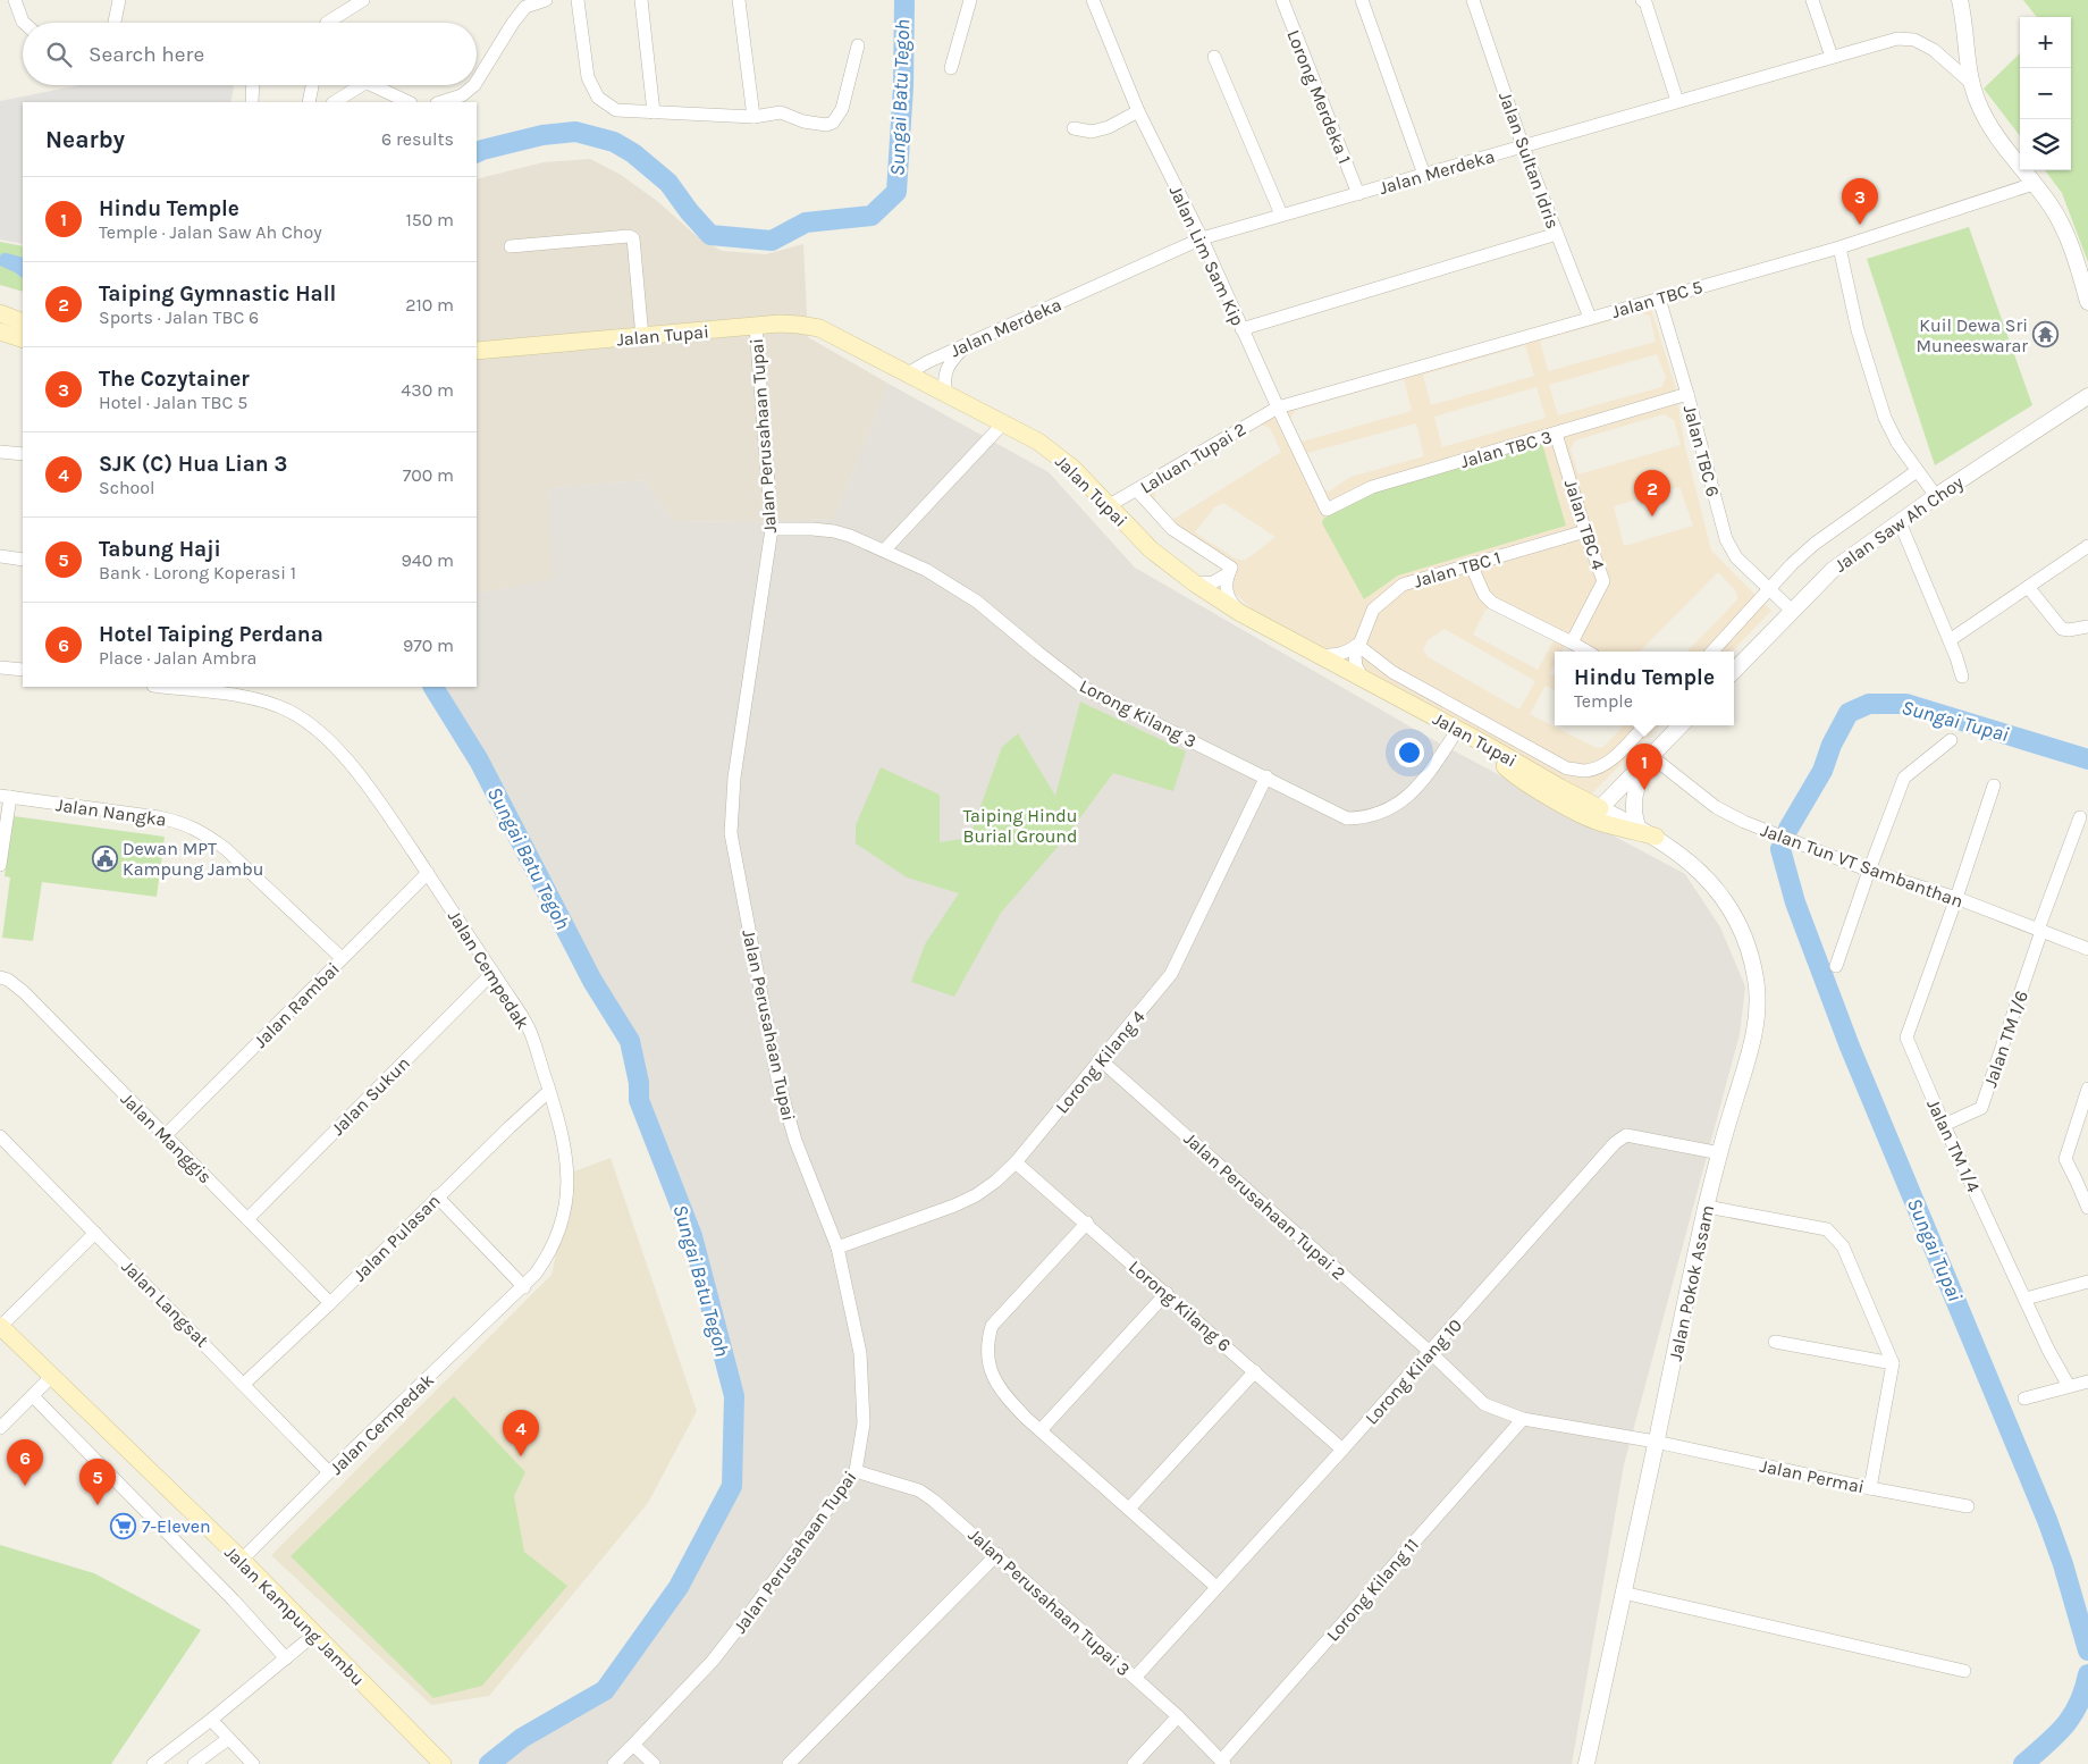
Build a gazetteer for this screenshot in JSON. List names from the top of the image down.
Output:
{
  "streets": {
    "main road": ["Jalan Tupai", "Jalan Kampung Jambu"],
    "street": [
      "Lorong Merdeka 1",
      "Jalan Sultan Idris",
      "Jalan Merdeka",
      "Jalan Lim Sam Kip",
      "Jalan TBC 5",
      "Jalan Perusahaan Tupai",
      "Jalan TBC 3",
      "Jalan TBC 6",
      "Laluan Tupai 2",
      "Jalan Saw Ah Choy",
      "Jalan TBC 4",
      "Jalan TBC 1",
      "Lorong Kilang 3",
      "Jalan Nangka",
      "Jalan Tun VT Sambanthan",
      "Jalan Cempedak",
      "Jalan Rambai",
      "Jalan TM 1/6",
      "Lorong Kilang 4",
      "Jalan Sukun",
      "Jalan Manggis",
      "Jalan TM 1/4",
      "Jalan Perusahaan Tupai 2",
      "Jalan Pulasan",
      "Jalan Pokok Assam",
      "Jalan Langsat",
      "Lorong Kilang 6",
      "Lorong Kilang 10",
      "Jalan Permai",
      "Lorong Kilang 11",
      "Jalan Perusahaan Tupai 3"
    ]
  },
  "crossings": [
    ["Lorong Merdeka 1", "Jalan Merdeka"],
    ["Jalan Sultan Idris", "Jalan Merdeka"],
    ["Jalan Sultan Idris", "Jalan TBC 5"],
    ["Jalan Merdeka", "Jalan Lim Sam Kip"],
    ["Jalan Merdeka", "Jalan Tupai"],
    ["Jalan Lim Sam Kip", "Jalan TBC 5"],
    ["Jalan Lim Sam Kip", "Jalan TBC 3"],
    ["Jalan Lim Sam Kip", "Laluan Tupai 2"],
    ["Jalan TBC 5", "Jalan TBC 6"],
    ["Jalan TBC 5", "Laluan Tupai 2"],
    ["Jalan Tupai", "Jalan Perusahaan Tupai"],
    ["Jalan Tupai", "Laluan Tupai 2"],
    ["Jalan Tupai", "Lorong Kilang 3"],
    ["Jalan Tupai", "Jalan Pokok Assam"],
    ["Jalan Perusahaan Tupai", "Lorong Kilang 3"],
    ["Jalan Perusahaan Tupai", "Lorong Kilang 4"],
    ["Jalan Perusahaan Tupai", "Jalan Perusahaan Tupai 3"],
    ["Jalan TBC 3", "Jalan TBC 6"],
    ["Jalan TBC 3", "Jalan TBC 4"],
    ["Jalan TBC 6", "Jalan Saw Ah Choy"],
    ["Jalan TBC 4", "Jalan TBC 1"],
    ["Lorong Kilang 3", "Lorong Kilang 4"],
    ["Jalan Nangka", "Jalan Rambai"],
    ["Jalan Tun VT Sambanthan", "Jalan TM 1/6"],
    ["Jalan Tun VT Sambanthan", "Jalan TM 1/4"],
    ["Jalan Cempedak", "Jalan Rambai"],
    ["Jalan Cempedak", "Jalan Sukun"],
    ["Jalan Cempedak", "Jalan Pulasan"],
    ["Jalan Cempedak", "Jalan Langsat"],
    ["Jalan Cempedak", "Jalan Kampung Jambu"],
    ["Jalan Rambai", "Jalan Manggis"],
    ["Jalan TM 1/6", "Jalan TM 1/4"],
    ["Lorong Kilang 4", "Jalan Perusahaan Tupai 2"],
    ["Lorong Kilang 4", "Lorong Kilang 6"],
    ["Jalan Sukun", "Jalan Manggis"],
    ["Jalan Manggis", "Jalan Pulasan"],
    ["Jalan Perusahaan Tupai 2", "Lorong Kilang 10"],
    ["Jalan Perusahaan Tupai 2", "Jalan Permai"],
    ["Jalan Perusahaan Tupai 2", "Lorong Kilang 11"],
    ["Jalan Pulasan", "Jalan Langsat"],
    ["Jalan Pokok Assam", "Lorong Kilang 10"],
    ["Jalan Pokok Assam", "Jalan Permai"],
    ["Lorong Kilang 6", "Lorong Kilang 10"],
    ["Lorong Kilang 10", "Jalan Perusahaan Tupai 3"],
    ["Jalan Permai", "Lorong Kilang 11"],
    ["Lorong Kilang 11", "Jalan Perusahaan Tupai 3"]
  ],
  "water": ["Sungai Batu Tegoh", "Sungai Tupai"],
  "parks": ["Taiping Hindu Burial Ground"],
  "places": {
    "temple": ["Kuil Dewa Sri Muneeswarar"],
    "public building": ["Dewan MPT Kampung Jambu"],
    "supermarket": ["7-Eleven"]
  },
  "page": {
    "map_buttons": ["+", "−"],
    "search": "Search here",
    "heading": ["Nearby", "6 results"],
    "list": [
      {
        "mark": "1",
        "name": "Hindu Temple",
        "note": "Temple · Jalan Saw Ah Choy",
        "value": "150 m"
      },
      {
        "mark": "2",
        "name": "Taiping Gymnastic Hall",
        "note": "Sports · Jalan TBC 6",
        "value": "210 m"
      },
      {
        "mark": "3",
        "name": "The Cozytainer",
        "note": "Hotel · Jalan TBC 5",
        "value": "430 m"
      },
      {
        "mark": "4",
        "name": "SJK (C) Hua Lian 3",
        "note": "School",
        "value": "700 m"
      },
      {
        "mark": "5",
        "name": "Tabung Haji",
        "note": "Bank · Lorong Koperasi 1",
        "value": "940 m"
      },
      {
        "mark": "6",
        "name": "Hotel Taiping Perdana",
        "note": "Place · Jalan Ambra",
        "value": "970 m"
      }
    ],
    "pins": [
      "3",
      "2",
      "1",
      "4",
      "6",
      "5"
    ],
    "popup": ["Hindu Temple", "Temple"]
  }
}
